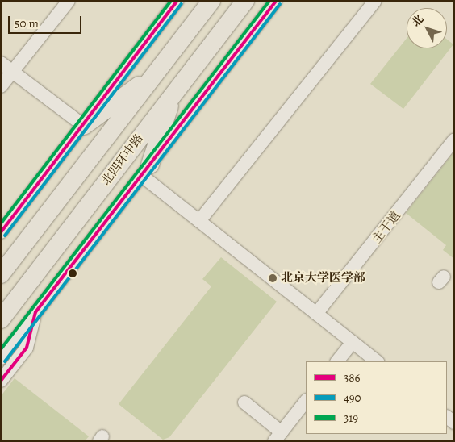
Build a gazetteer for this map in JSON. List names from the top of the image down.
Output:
{
  "streets": {
    "highway": ["北四环中路"],
    "street": ["主干道"]
  },
  "places": ["北京大学医学部"],
  "lines": ["transit line 386", "transit line 319", "transit line 490"],
  "legend": ["386", "490", "319"],
  "scale_bar": "50 m",
  "north": "top left"
}
